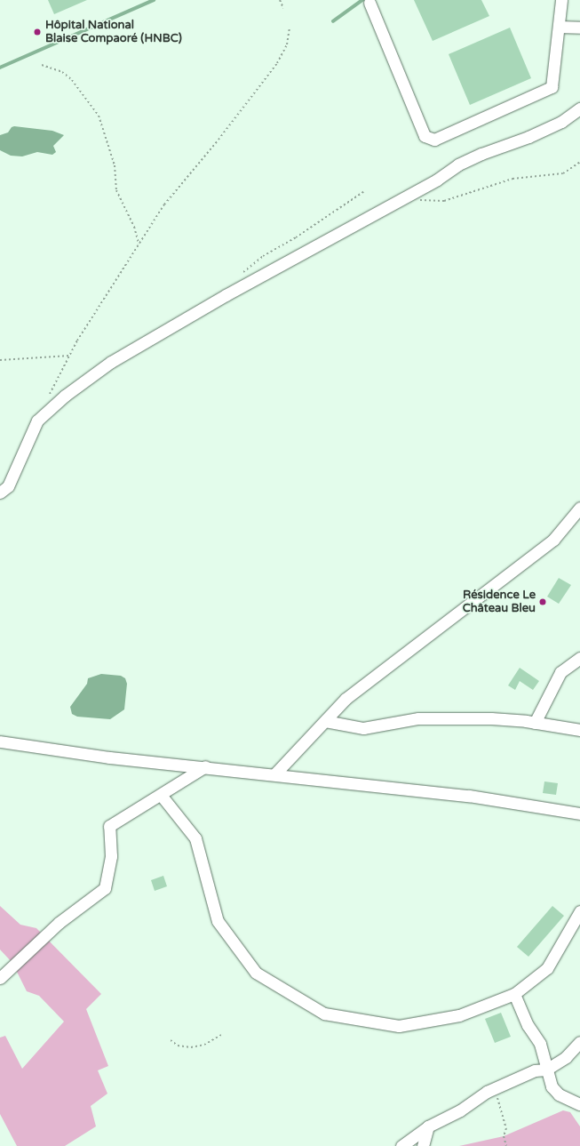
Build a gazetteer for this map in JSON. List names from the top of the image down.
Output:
{
  "places": ["Hôpital National Blaise Compaoré (HNBC)", "Résidence Le Château Bleu"]
}
